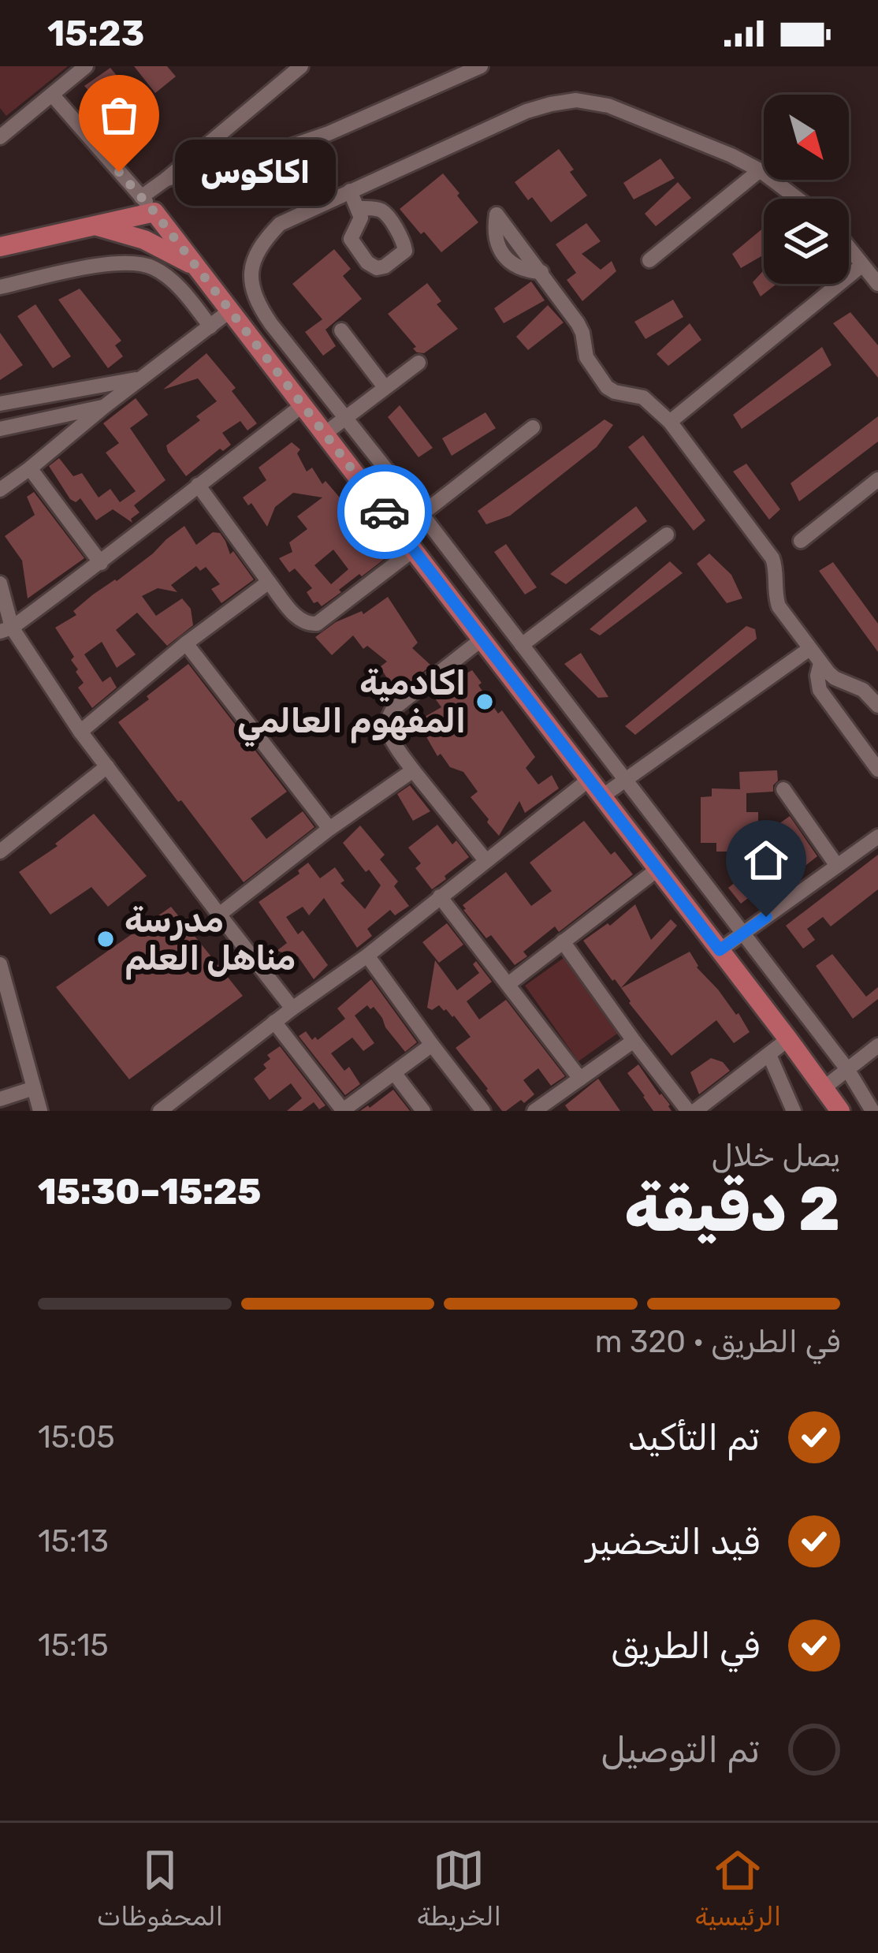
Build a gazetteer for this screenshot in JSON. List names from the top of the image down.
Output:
{
  "places": ["اكاكوس", "اكادمية المفهوم العالمي", "مدرسة مناهل العلم"],
  "north": "bottom right",
  "page": {
    "status": "15:23",
    "bubble": "اكاكوس",
    "heading": ["2 دقيقة", "يصل خلال", "15:25–15:30"],
    "bar": "في الطريق · 320 m",
    "list": [
      ["تم التأكيد", "15:05"],
      ["قيد التحضير", "15:13"],
      ["في الطريق", "15:15"],
      "تم التوصيل"
    ],
    "tabs": ["الرئيسية", "الخريطة", "المحفوظات"]
  }
}
